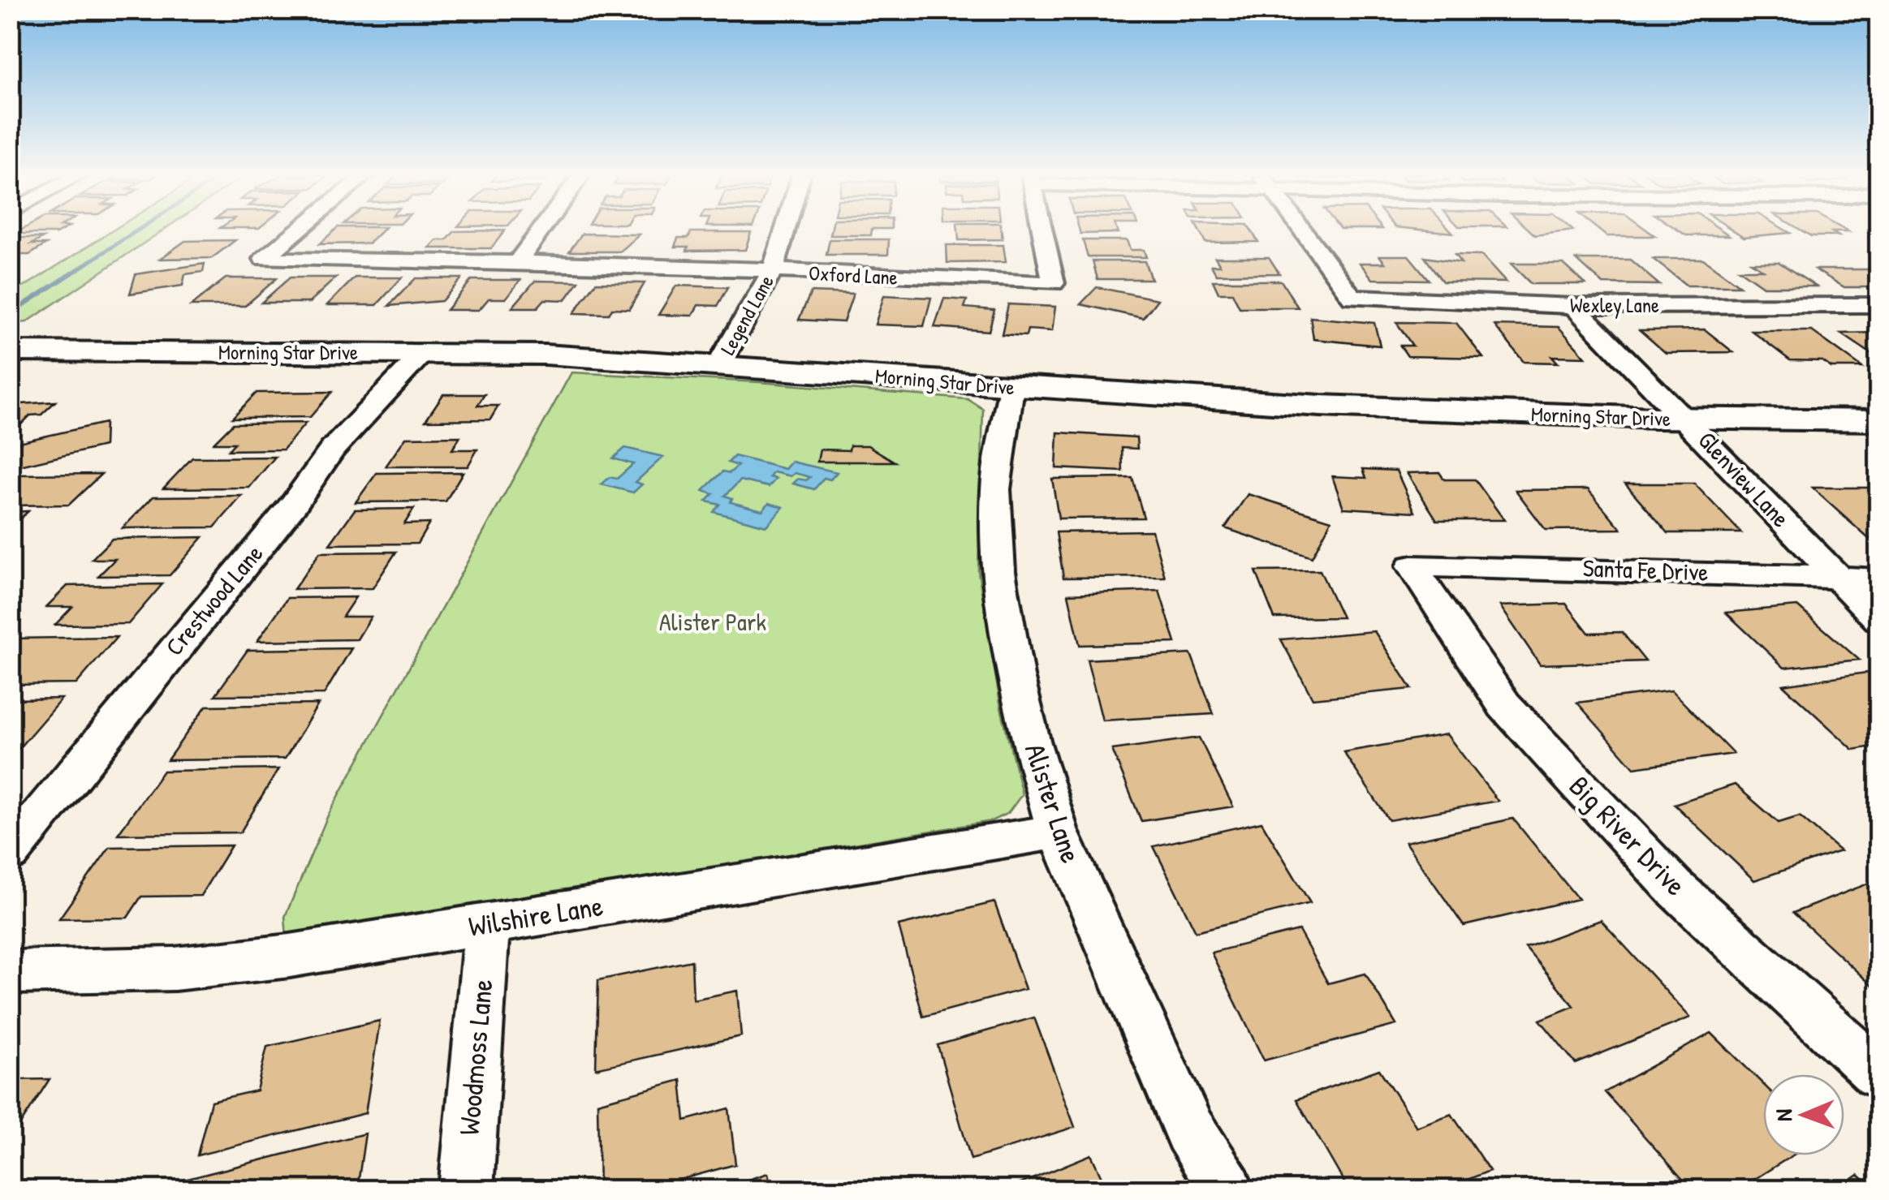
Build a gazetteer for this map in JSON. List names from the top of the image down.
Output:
{
  "streets": {
    "street": [
      "Oxford Lane",
      "Wexley Lane",
      "Legend Lane",
      "Morning Star Drive",
      "Glenview Lane",
      "Santa Fe Drive",
      "Crestwood Lane",
      "Alister Lane",
      "Big River Drive",
      "Wilshire Lane",
      "Woodmoss Lane"
    ]
  },
  "crossings": [
    ["Oxford Lane", "Legend Lane"],
    ["Wexley Lane", "Glenview Lane"],
    ["Legend Lane", "Morning Star Drive"],
    ["Morning Star Drive", "Glenview Lane"],
    ["Morning Star Drive", "Crestwood Lane"],
    ["Morning Star Drive", "Alister Lane"],
    ["Glenview Lane", "Santa Fe Drive"],
    ["Santa Fe Drive", "Big River Drive"],
    ["Alister Lane", "Wilshire Lane"],
    ["Wilshire Lane", "Woodmoss Lane"]
  ],
  "parks": ["Alister Park"],
  "north": "left"
}
